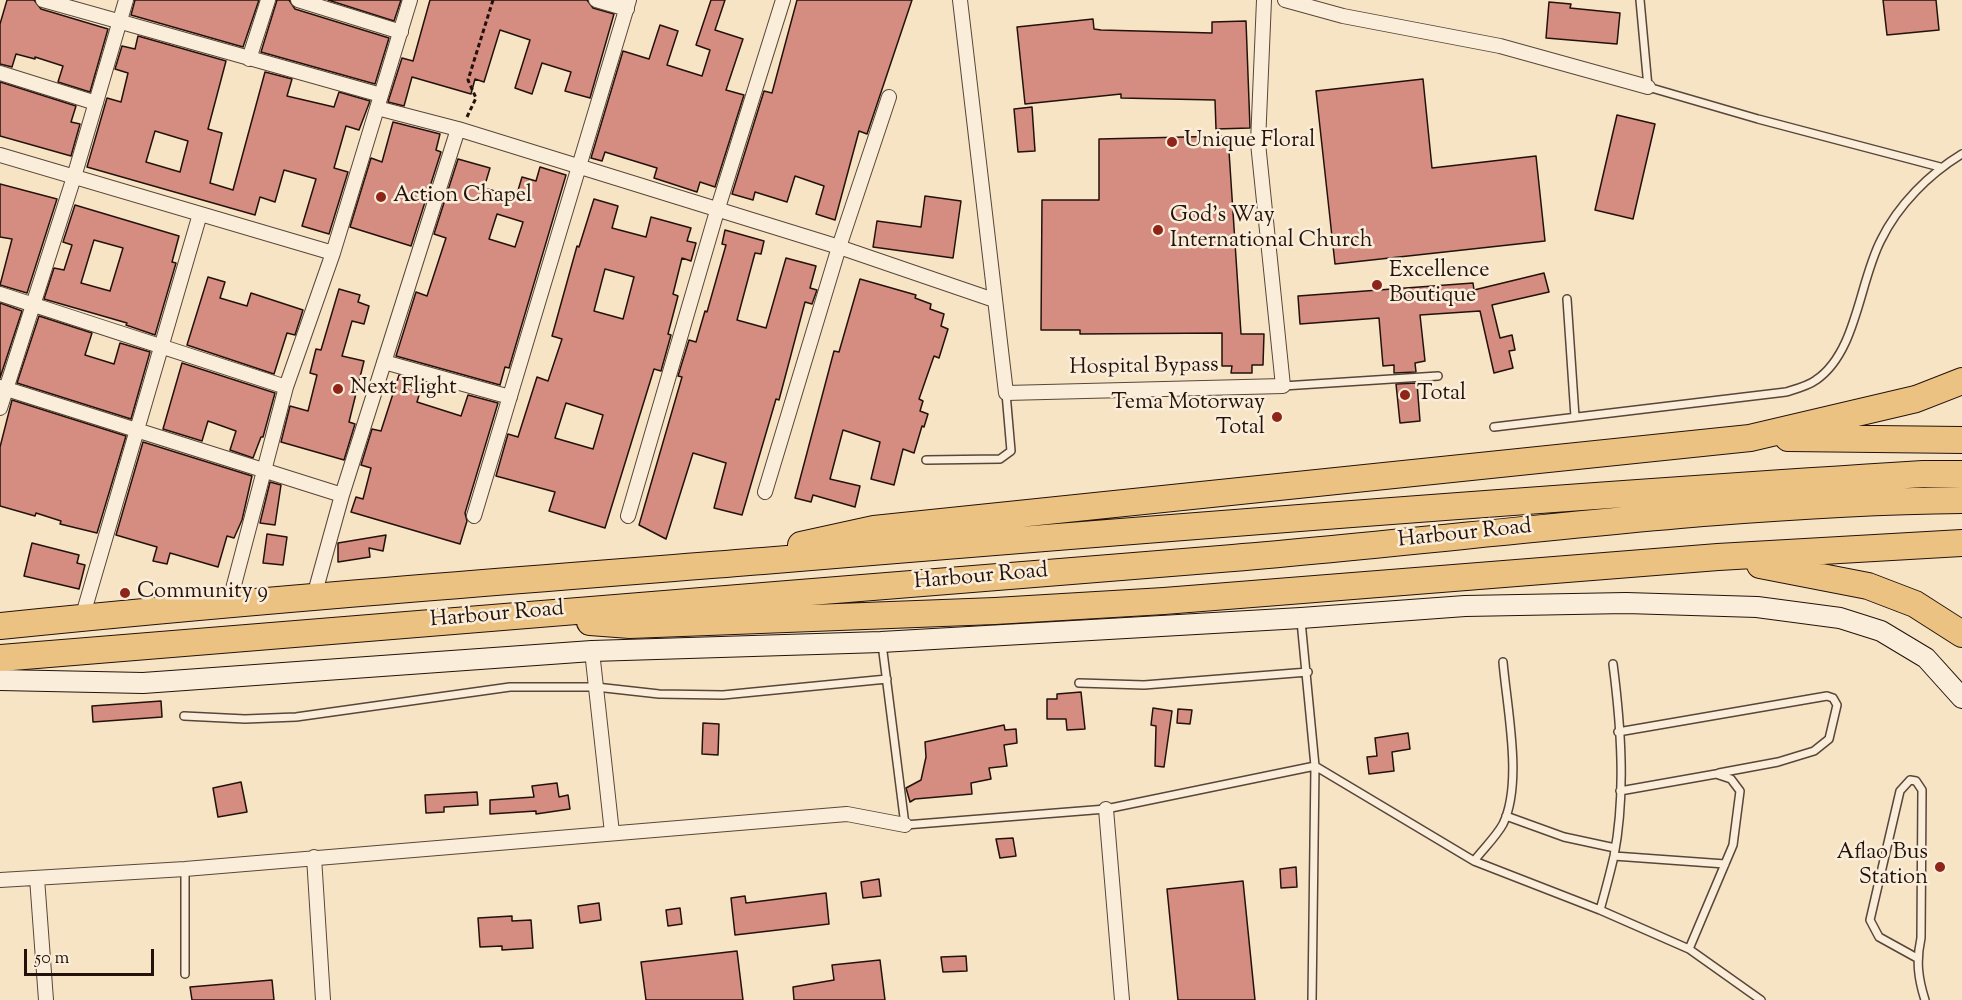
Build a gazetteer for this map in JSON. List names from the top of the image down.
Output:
{
  "streets": {
    "highway": ["Harbour Road"],
    "street": ["Hospital Bypass"]
  },
  "places": [
    "Unique Floral",
    "Action Chapel",
    "God's Way International Church",
    "Excellence Boutique",
    "Next Flight",
    "Total",
    "Tema Motorway Total",
    "Community 9",
    "Aflao Bus Station"
  ],
  "scale_bar": "50 m"
}
